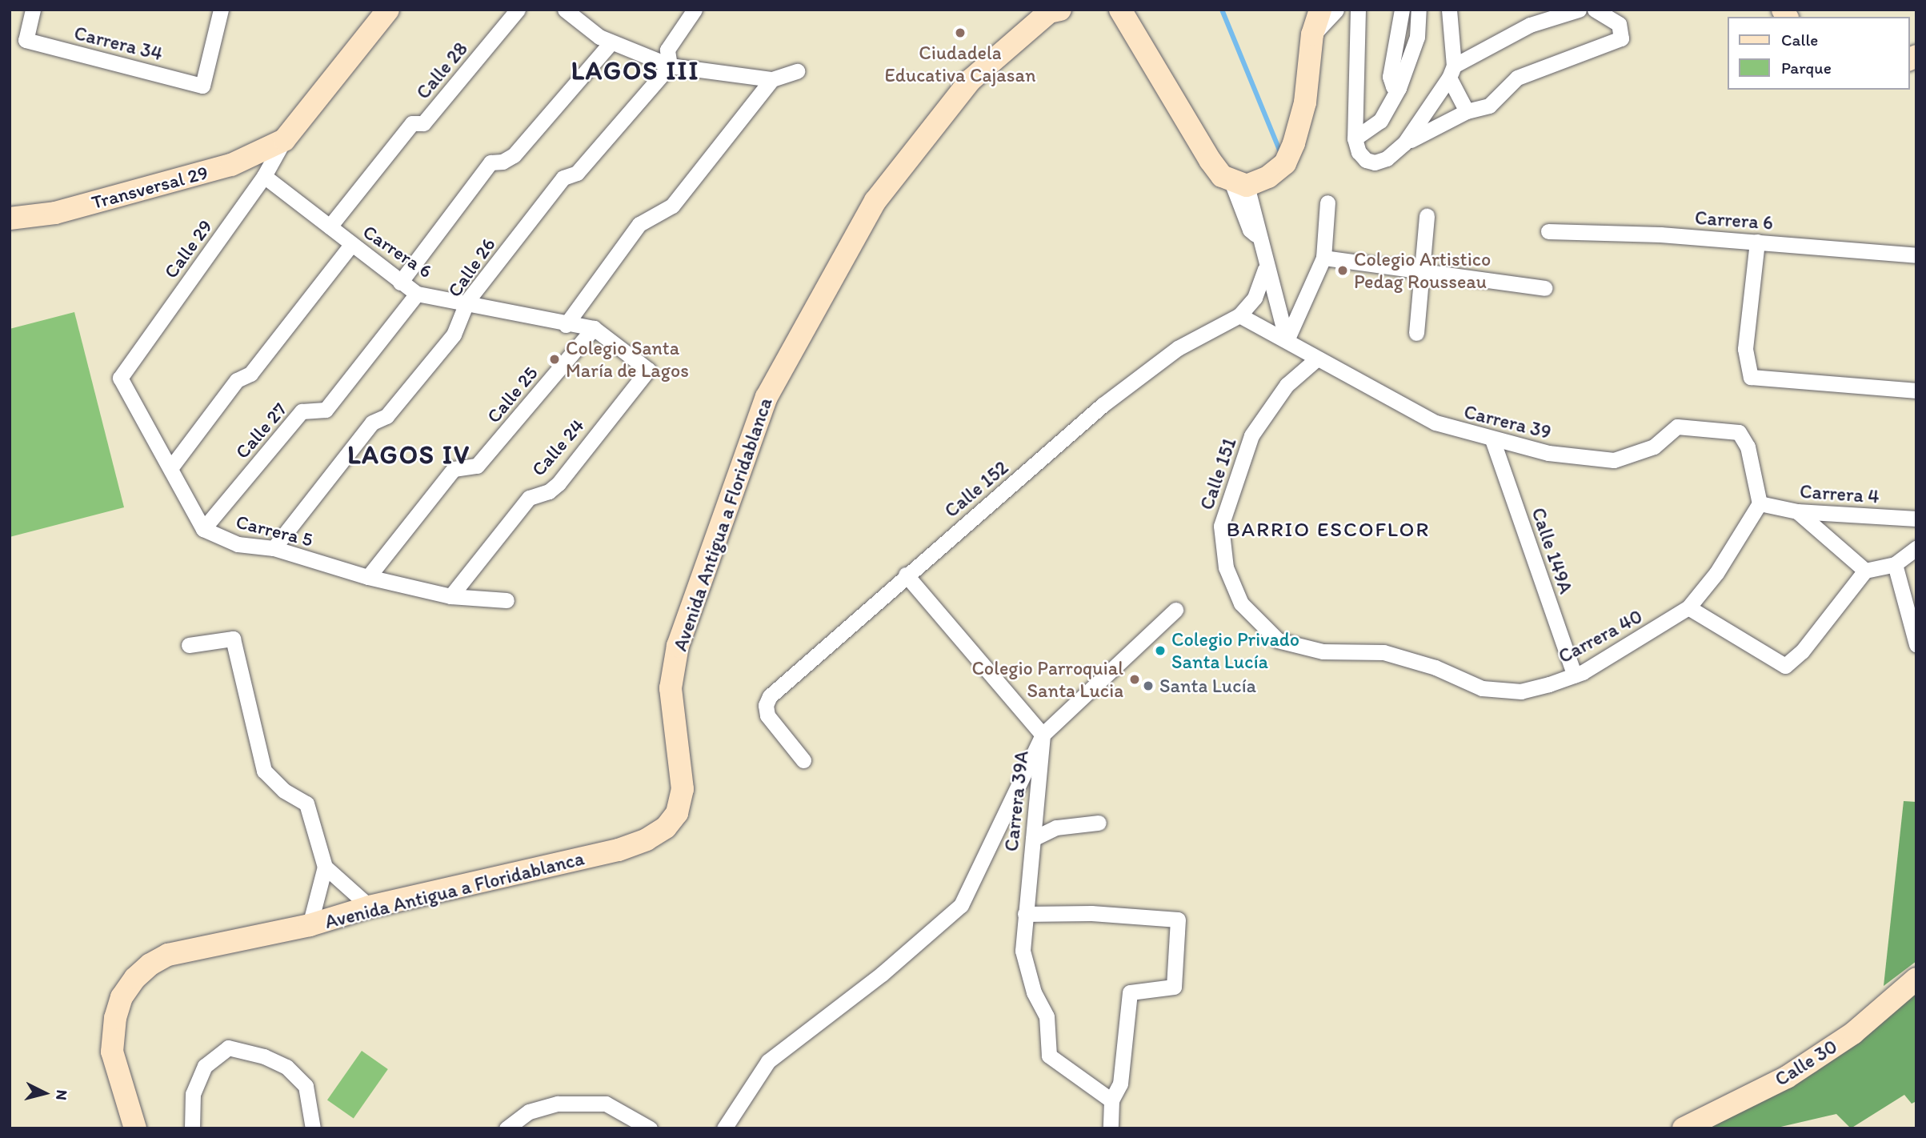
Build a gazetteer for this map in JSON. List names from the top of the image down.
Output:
{
  "streets": {
    "street": [
      "Carrera 34",
      "Calle 28",
      "Transversal 29",
      "Carrera 6",
      "Calle 29",
      "Calle 26",
      "Calle 25",
      "Carrera 39",
      "Calle 27",
      "Calle 24",
      "Calle 151",
      "Calle 152",
      "Carrera 4",
      "Avenida Antigua a Floridablanca",
      "Carrera 5",
      "Calle 149A",
      "Carrera 40",
      "Carrera 39A",
      "Calle 30"
    ]
  },
  "crossings": [
    ["Calle 28", "Carrera 6"],
    ["Transversal 29", "Calle 29"],
    ["Carrera 6", "Calle 29"],
    ["Carrera 6", "Calle 26"],
    ["Carrera 6", "Calle 25"],
    ["Carrera 6", "Calle 27"],
    ["Carrera 6", "Calle 24"],
    ["Calle 26", "Carrera 5"],
    ["Calle 25", "Calle 24"],
    ["Calle 25", "Carrera 5"],
    ["Carrera 39", "Calle 151"],
    ["Carrera 39", "Calle 152"],
    ["Carrera 39", "Carrera 4"],
    ["Carrera 39", "Calle 149A"],
    ["Carrera 39", "Carrera 40"],
    ["Calle 27", "Carrera 5"],
    ["Calle 24", "Carrera 5"],
    ["Calle 151", "Carrera 40"],
    ["Calle 152", "Carrera 39A"],
    ["Carrera 4", "Carrera 40"],
    ["Calle 149A", "Carrera 40"]
  ],
  "districts": ["LAGOS III", "LAGOS IV", "BARRIO ESCOFLOR"],
  "places": [
    "Ciudadela Educativa Cajasan",
    "Colegio Artistico Pedag Rousseau",
    "Colegio Santa María de Lagos",
    "Colegio Privado Santa Lucía",
    "Colegio Parroquial Santa Lucia",
    "Santa Lucía"
  ],
  "legend": ["Calle", "Parque"],
  "north": "right"
}
